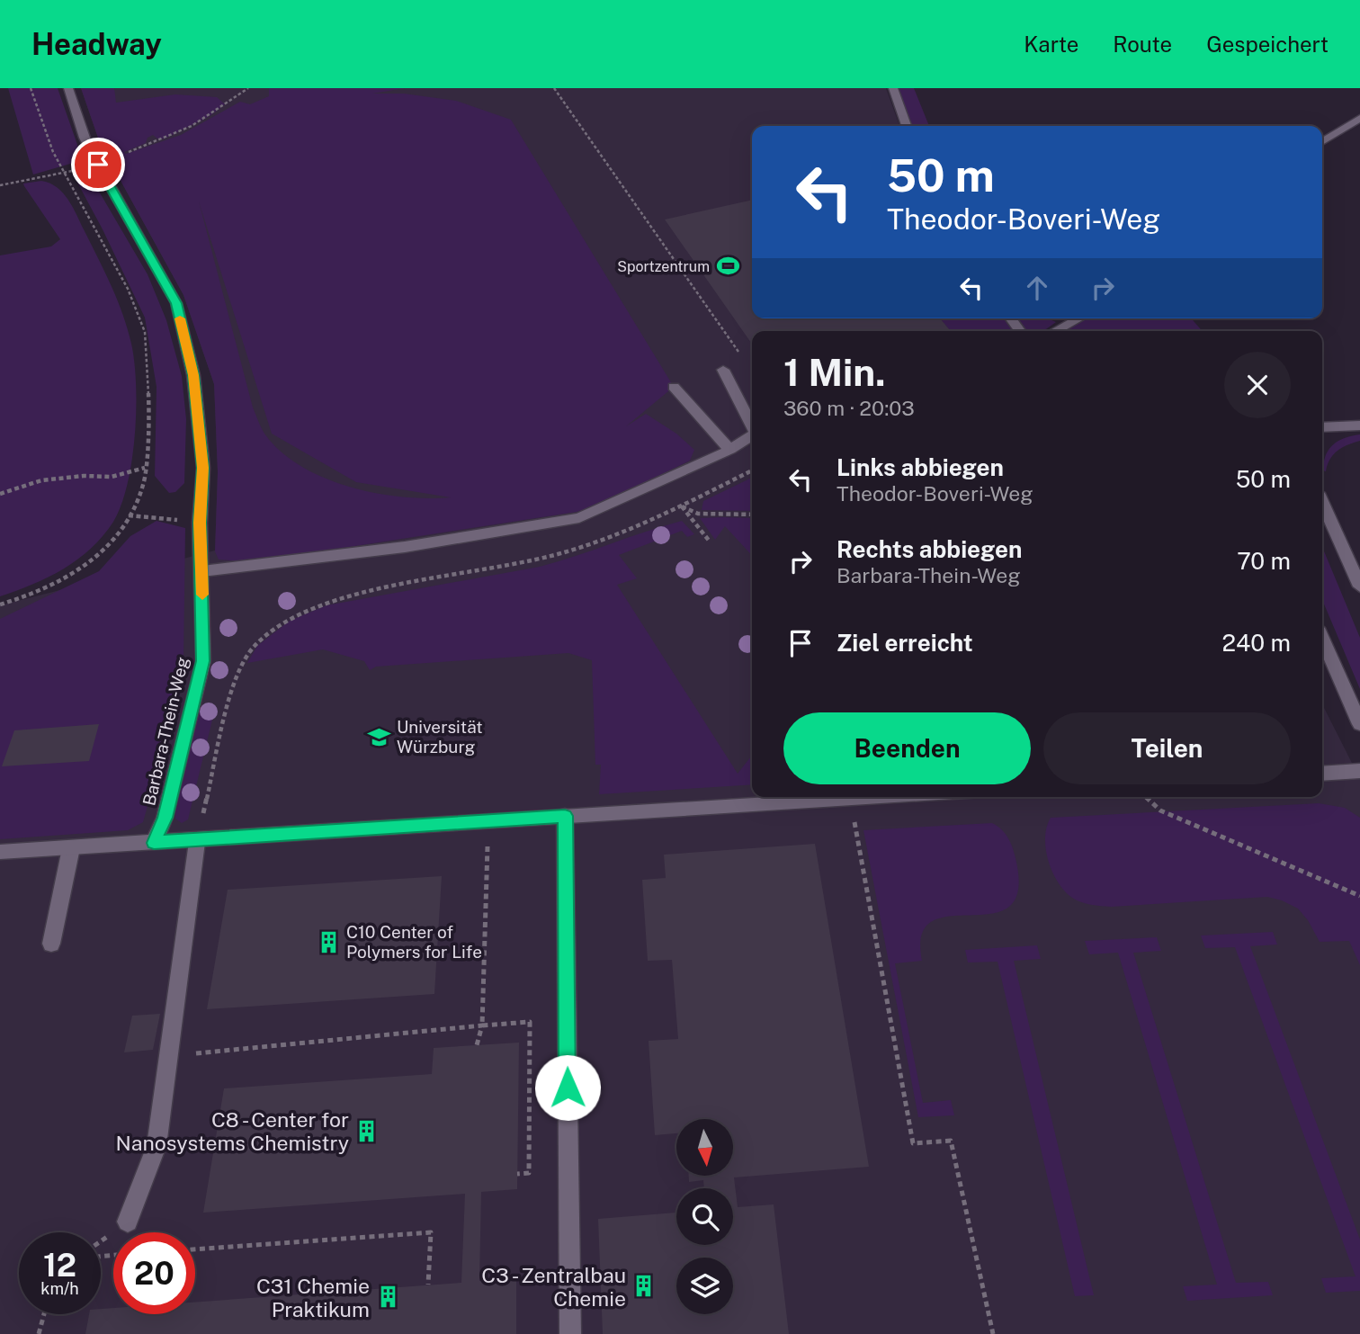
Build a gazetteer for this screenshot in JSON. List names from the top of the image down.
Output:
{
  "streets": {
    "street": ["Barbara-Thein-Weg"]
  },
  "places": {
    "sports": ["Sportzentrum"],
    "school or university": ["Universität Würzburg"],
    "building": [
      "C10 Center of Polymers for Life",
      "C8 - Center for Nanosystems Chemistry",
      "C3 - Zentralbau Chemie",
      "C31 Chemie Praktikum"
    ]
  },
  "north": "bottom",
  "page": {
    "header": "Headway",
    "nav": ["Karte", "Route", "Gespeichert"],
    "turn": ["50 m", "Theodor-Boveri-Weg"],
    "heading": ["1 Min.", "360 m · 20:03"],
    "list": [
      {
        "name": "Links abbiegen",
        "note": "Theodor-Boveri-Weg",
        "value": "50 m"
      },
      {
        "name": "Rechts abbiegen",
        "note": "Barbara-Thein-Weg",
        "value": "70 m"
      },
      {
        "name": "Ziel erreicht",
        "value": "240 m"
      }
    ],
    "buttons": ["Beenden", "Teilen"],
    "speed": "12 km/h",
    "limit": "20"
  }
}
